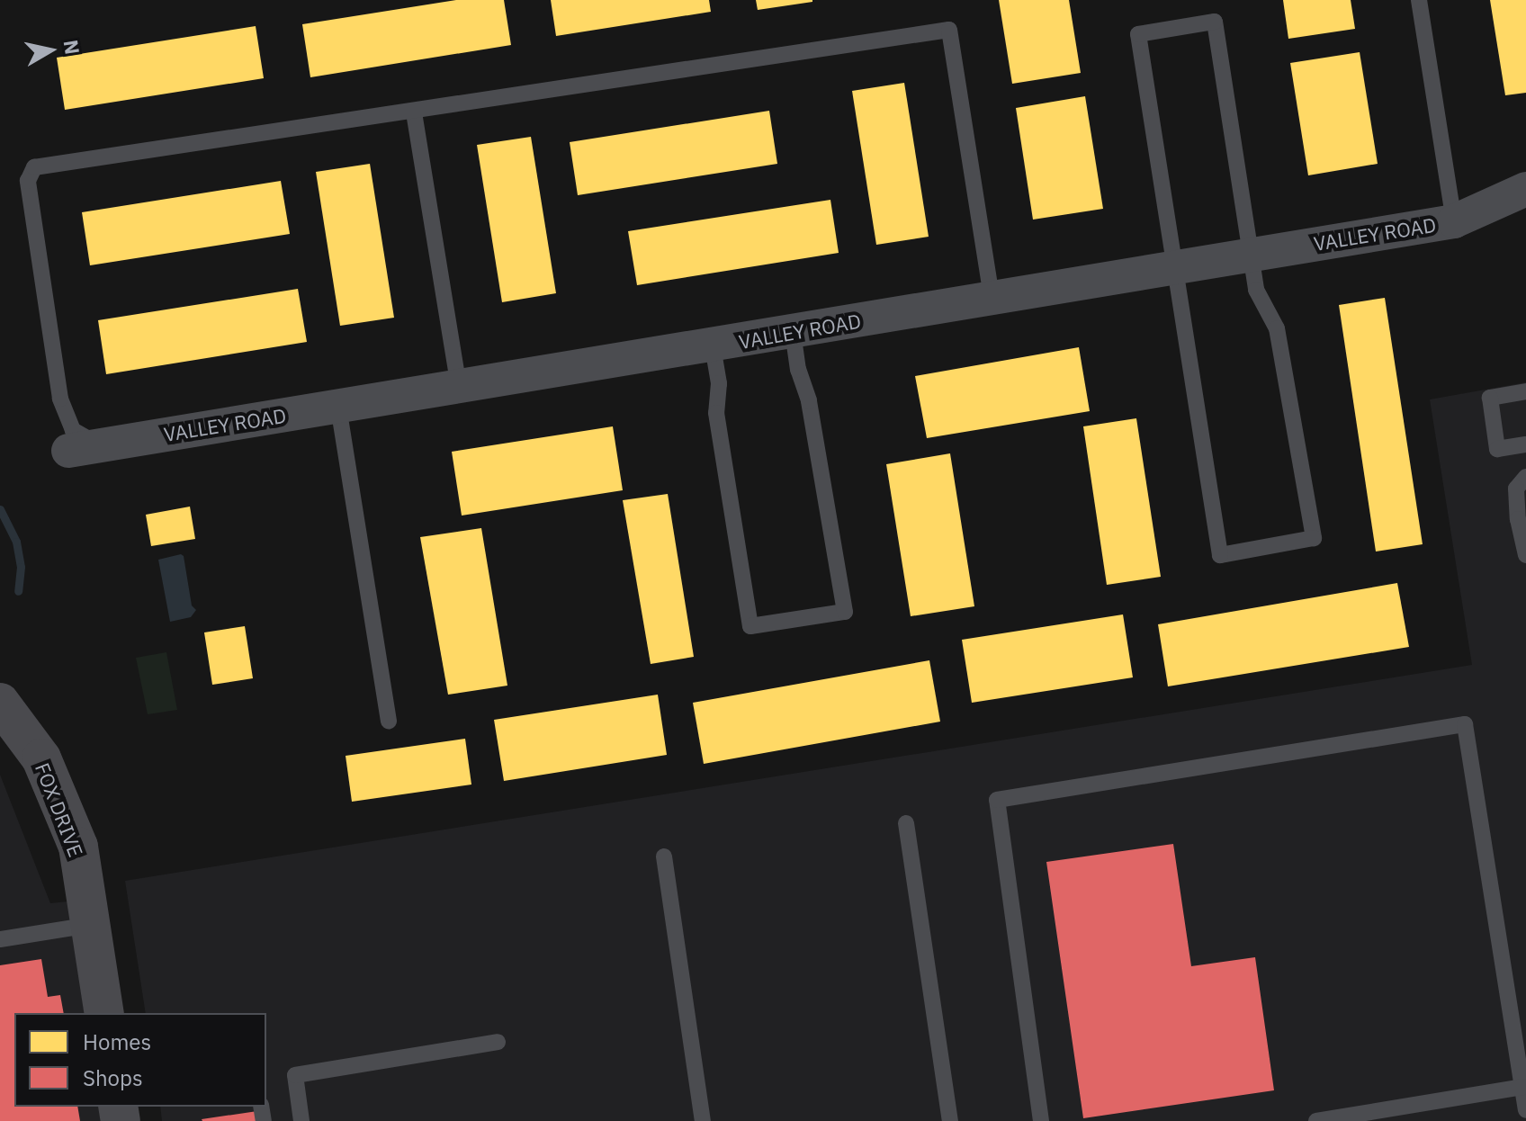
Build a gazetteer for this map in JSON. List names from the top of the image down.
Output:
{
  "streets": {
    "street": ["VALLEY ROAD", "FOX DRIVE"]
  },
  "legend": ["Homes", "Shops"],
  "north": "right"
}
